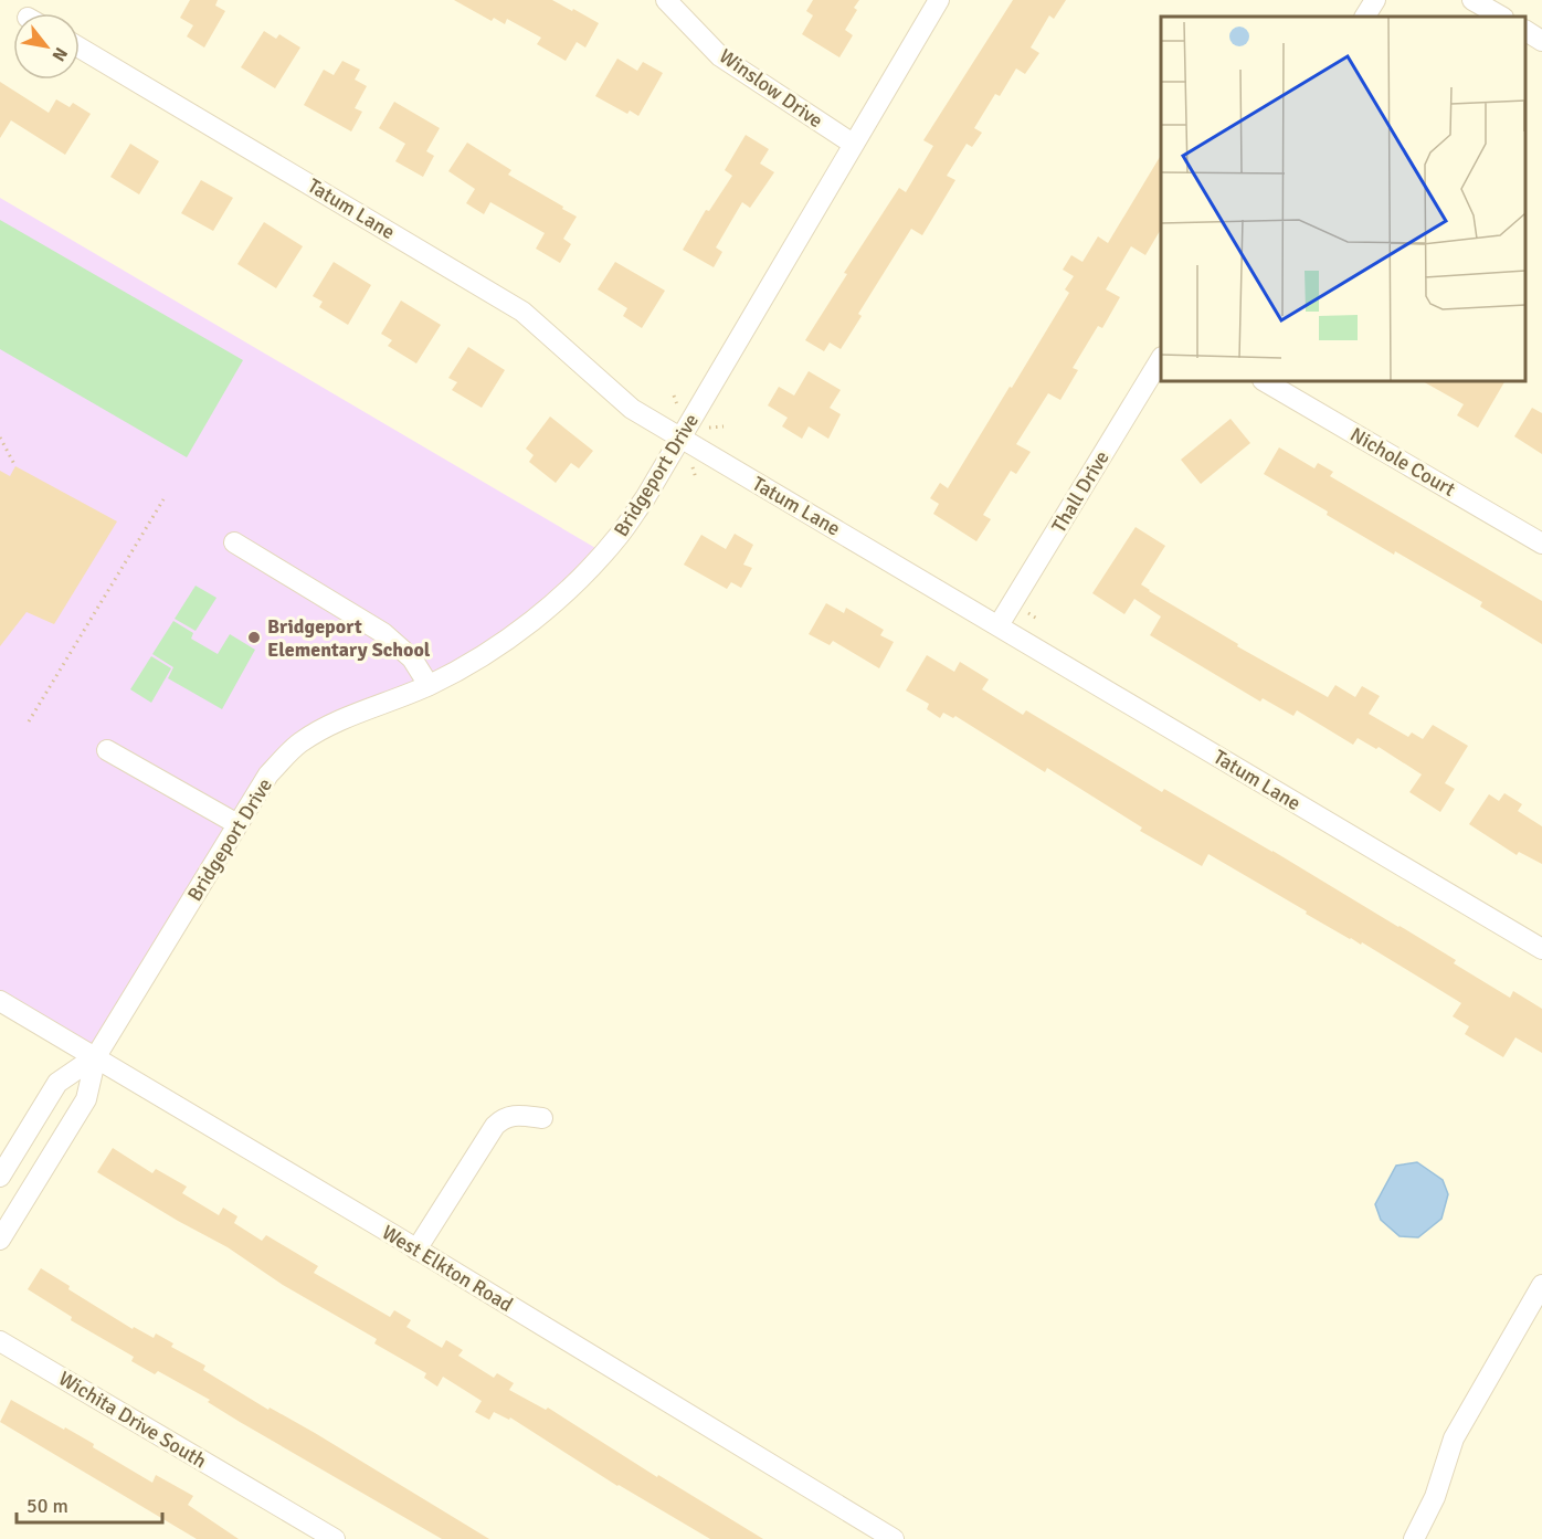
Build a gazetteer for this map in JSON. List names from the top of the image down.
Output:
{
  "streets": {
    "street": [
      "Winslow Drive",
      "Tatum Lane",
      "Nichole Court",
      "Bridgeport Drive",
      "Thall Drive",
      "West Elkton Road",
      "Wichita Drive South"
    ]
  },
  "crossings": [
    ["Winslow Drive", "Bridgeport Drive"],
    ["Tatum Lane", "Bridgeport Drive"],
    ["Tatum Lane", "Thall Drive"],
    ["Bridgeport Drive", "West Elkton Road"]
  ],
  "places": ["Bridgeport Elementary School"],
  "scale_bar": "50 m",
  "north": "bottom right"
}
